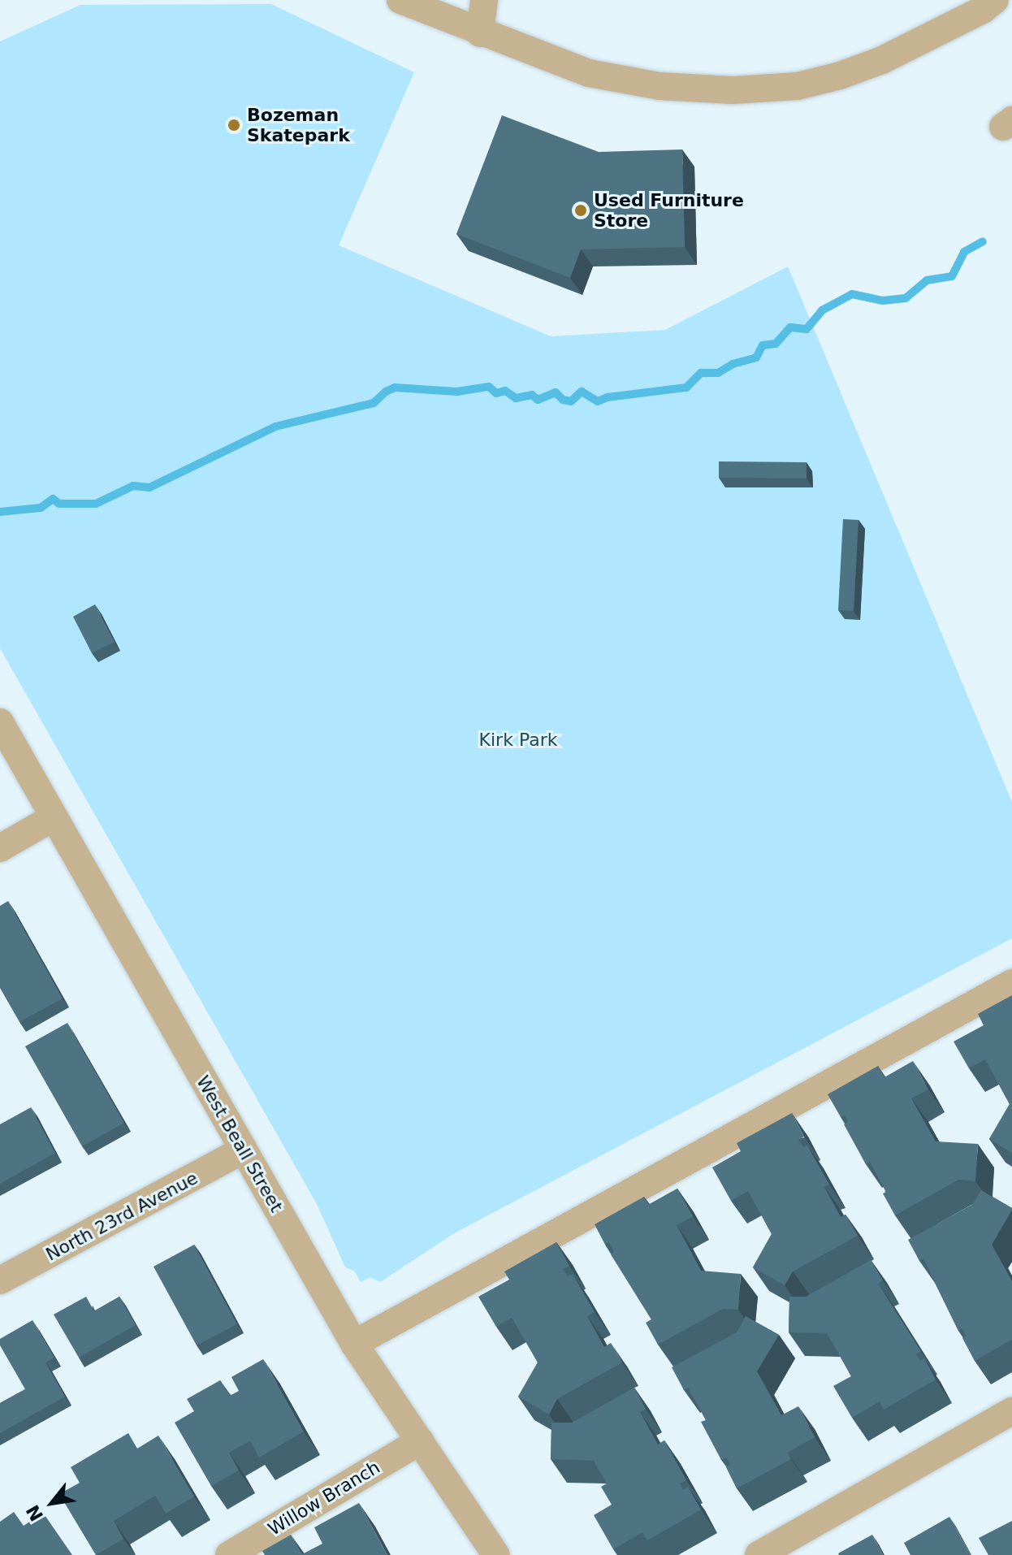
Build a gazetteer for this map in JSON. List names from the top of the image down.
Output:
{
  "streets": {
    "street": ["West Beall Street", "North 23rd Avenue", "Willow Branch"]
  },
  "crossings": [
    ["West Beall Street", "North 23rd Avenue"],
    ["West Beall Street", "Willow Branch"]
  ],
  "parks": ["Kirk Park"],
  "places": ["Bozeman Skatepark", "Used Furniture Store"],
  "north": "bottom left"
}
